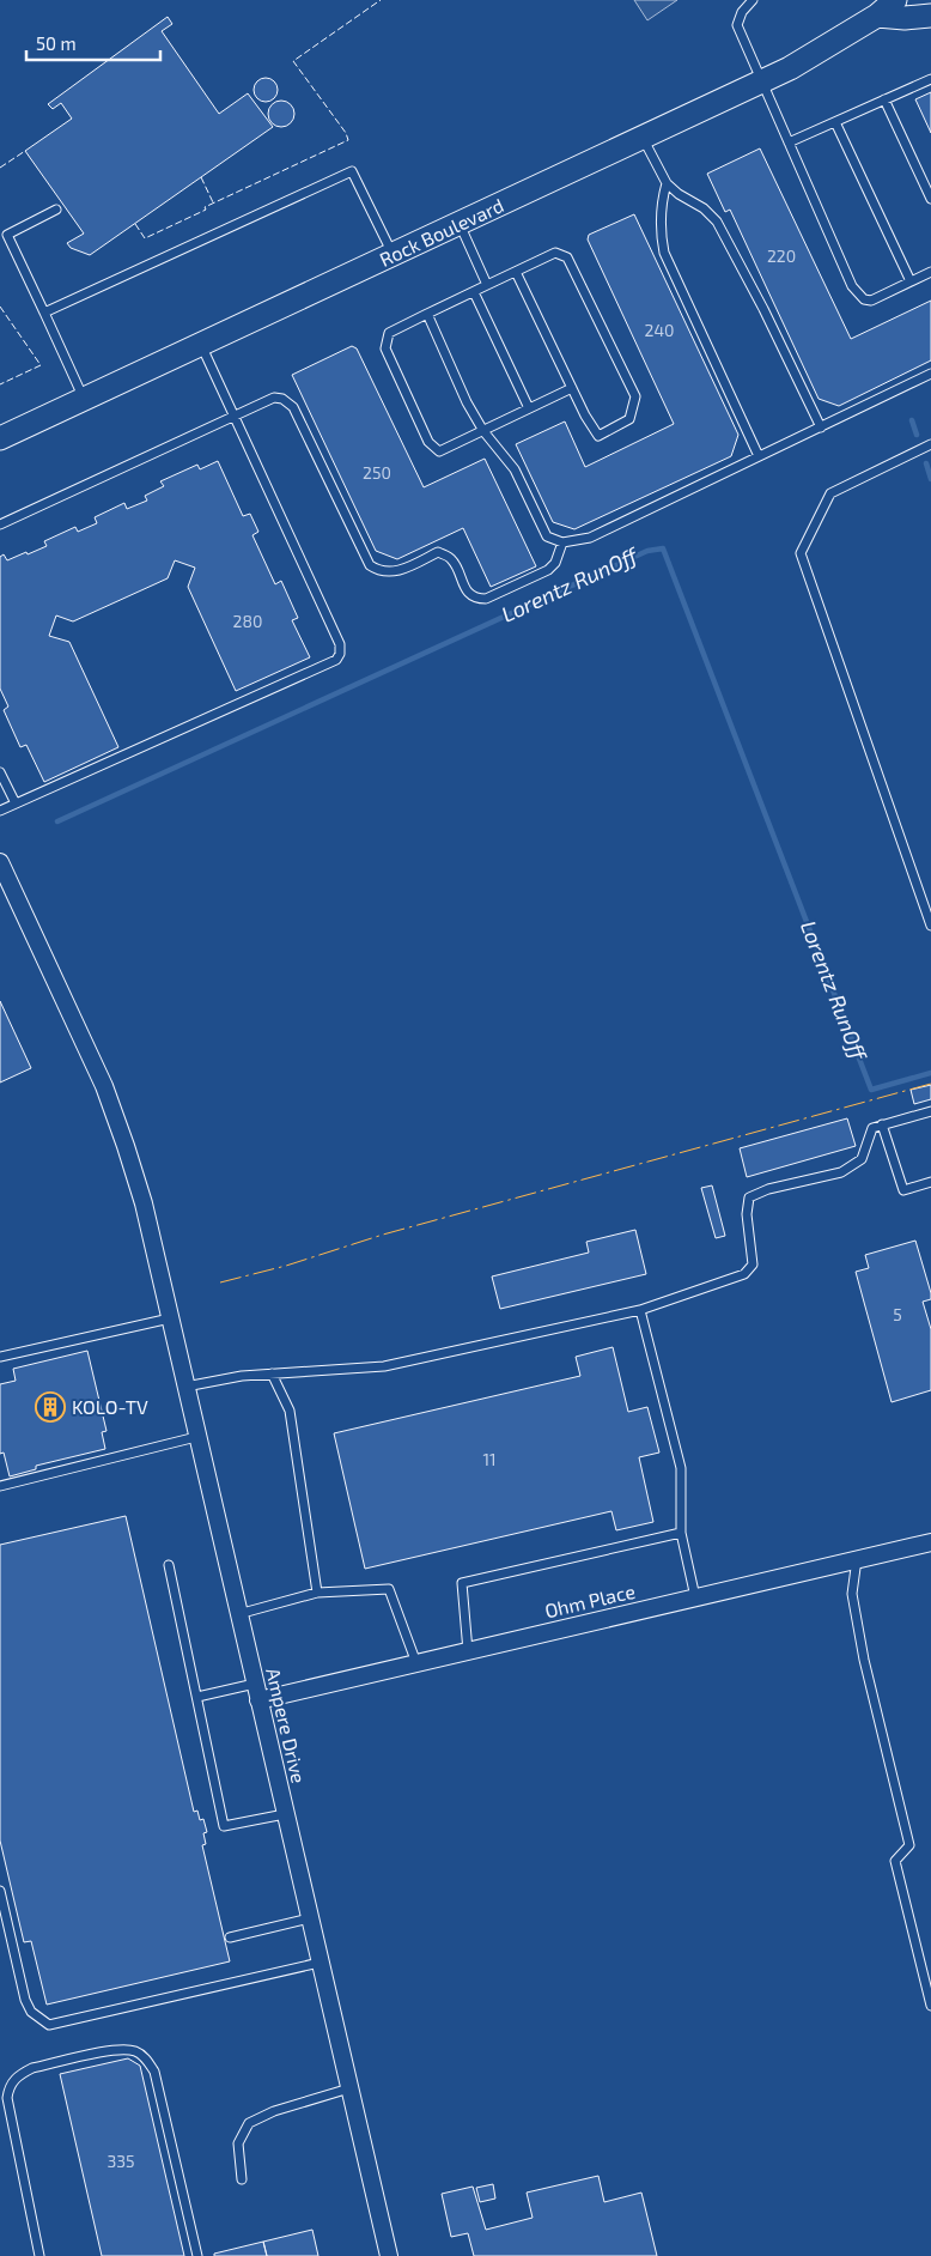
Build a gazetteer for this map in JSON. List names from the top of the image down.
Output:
{
  "streets": {
    "main road": ["Rock Boulevard"],
    "street": ["Ohm Place", "Ampere Drive"]
  },
  "crossings": [
    ["Ohm Place", "Ampere Drive"]
  ],
  "water": ["Lorentz RunOff"],
  "places": {
    "building": ["KOLO-TV"]
  },
  "house_numbers": [
    "220",
    "240",
    "250",
    "280",
    "5",
    "11",
    "335"
  ],
  "scale_bar": "50 m"
}
